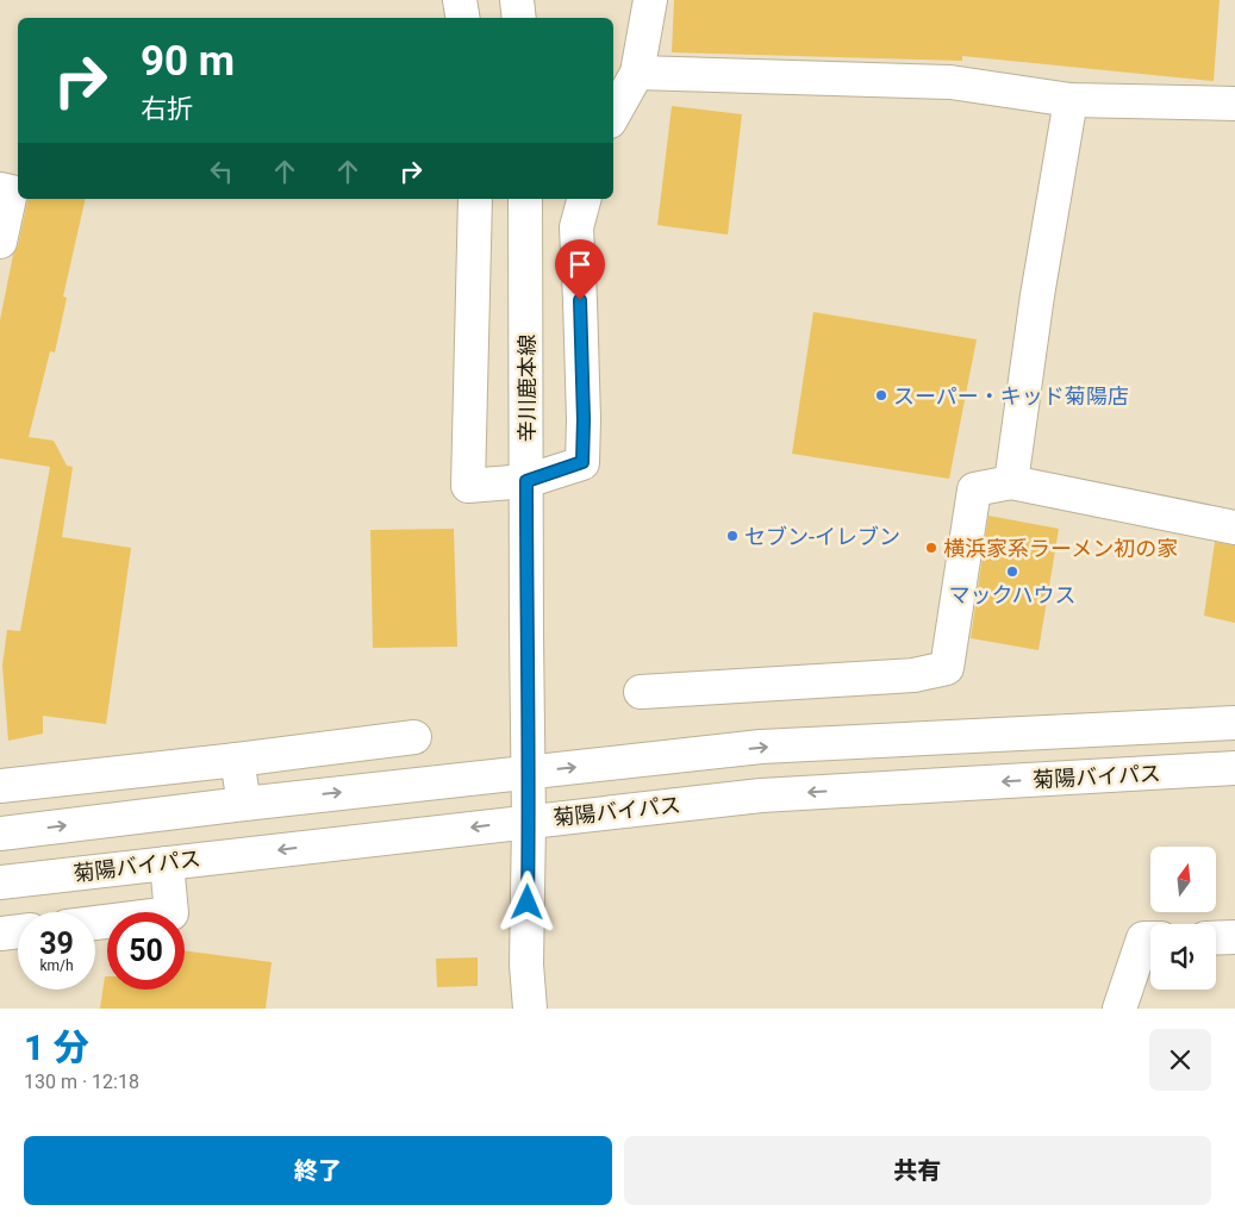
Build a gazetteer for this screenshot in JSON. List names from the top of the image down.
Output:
{
  "streets": {
    "main road": ["辛川鹿本線", "菊陽バイパス"]
  },
  "crossings": [
    ["辛川鹿本線", "菊陽バイパス"]
  ],
  "places": [
    "スーパー・キッド菊陽店",
    "セブン-イレブン",
    "横浜家系ラーメン初の家",
    "マックハウス"
  ],
  "north": "top",
  "page": {
    "turn": ["90 m", "右折"],
    "speed": "39 km/h",
    "limit": "50",
    "heading": ["1 分", "130 m · 12:18"],
    "buttons": ["終了", "共有"]
  }
}
